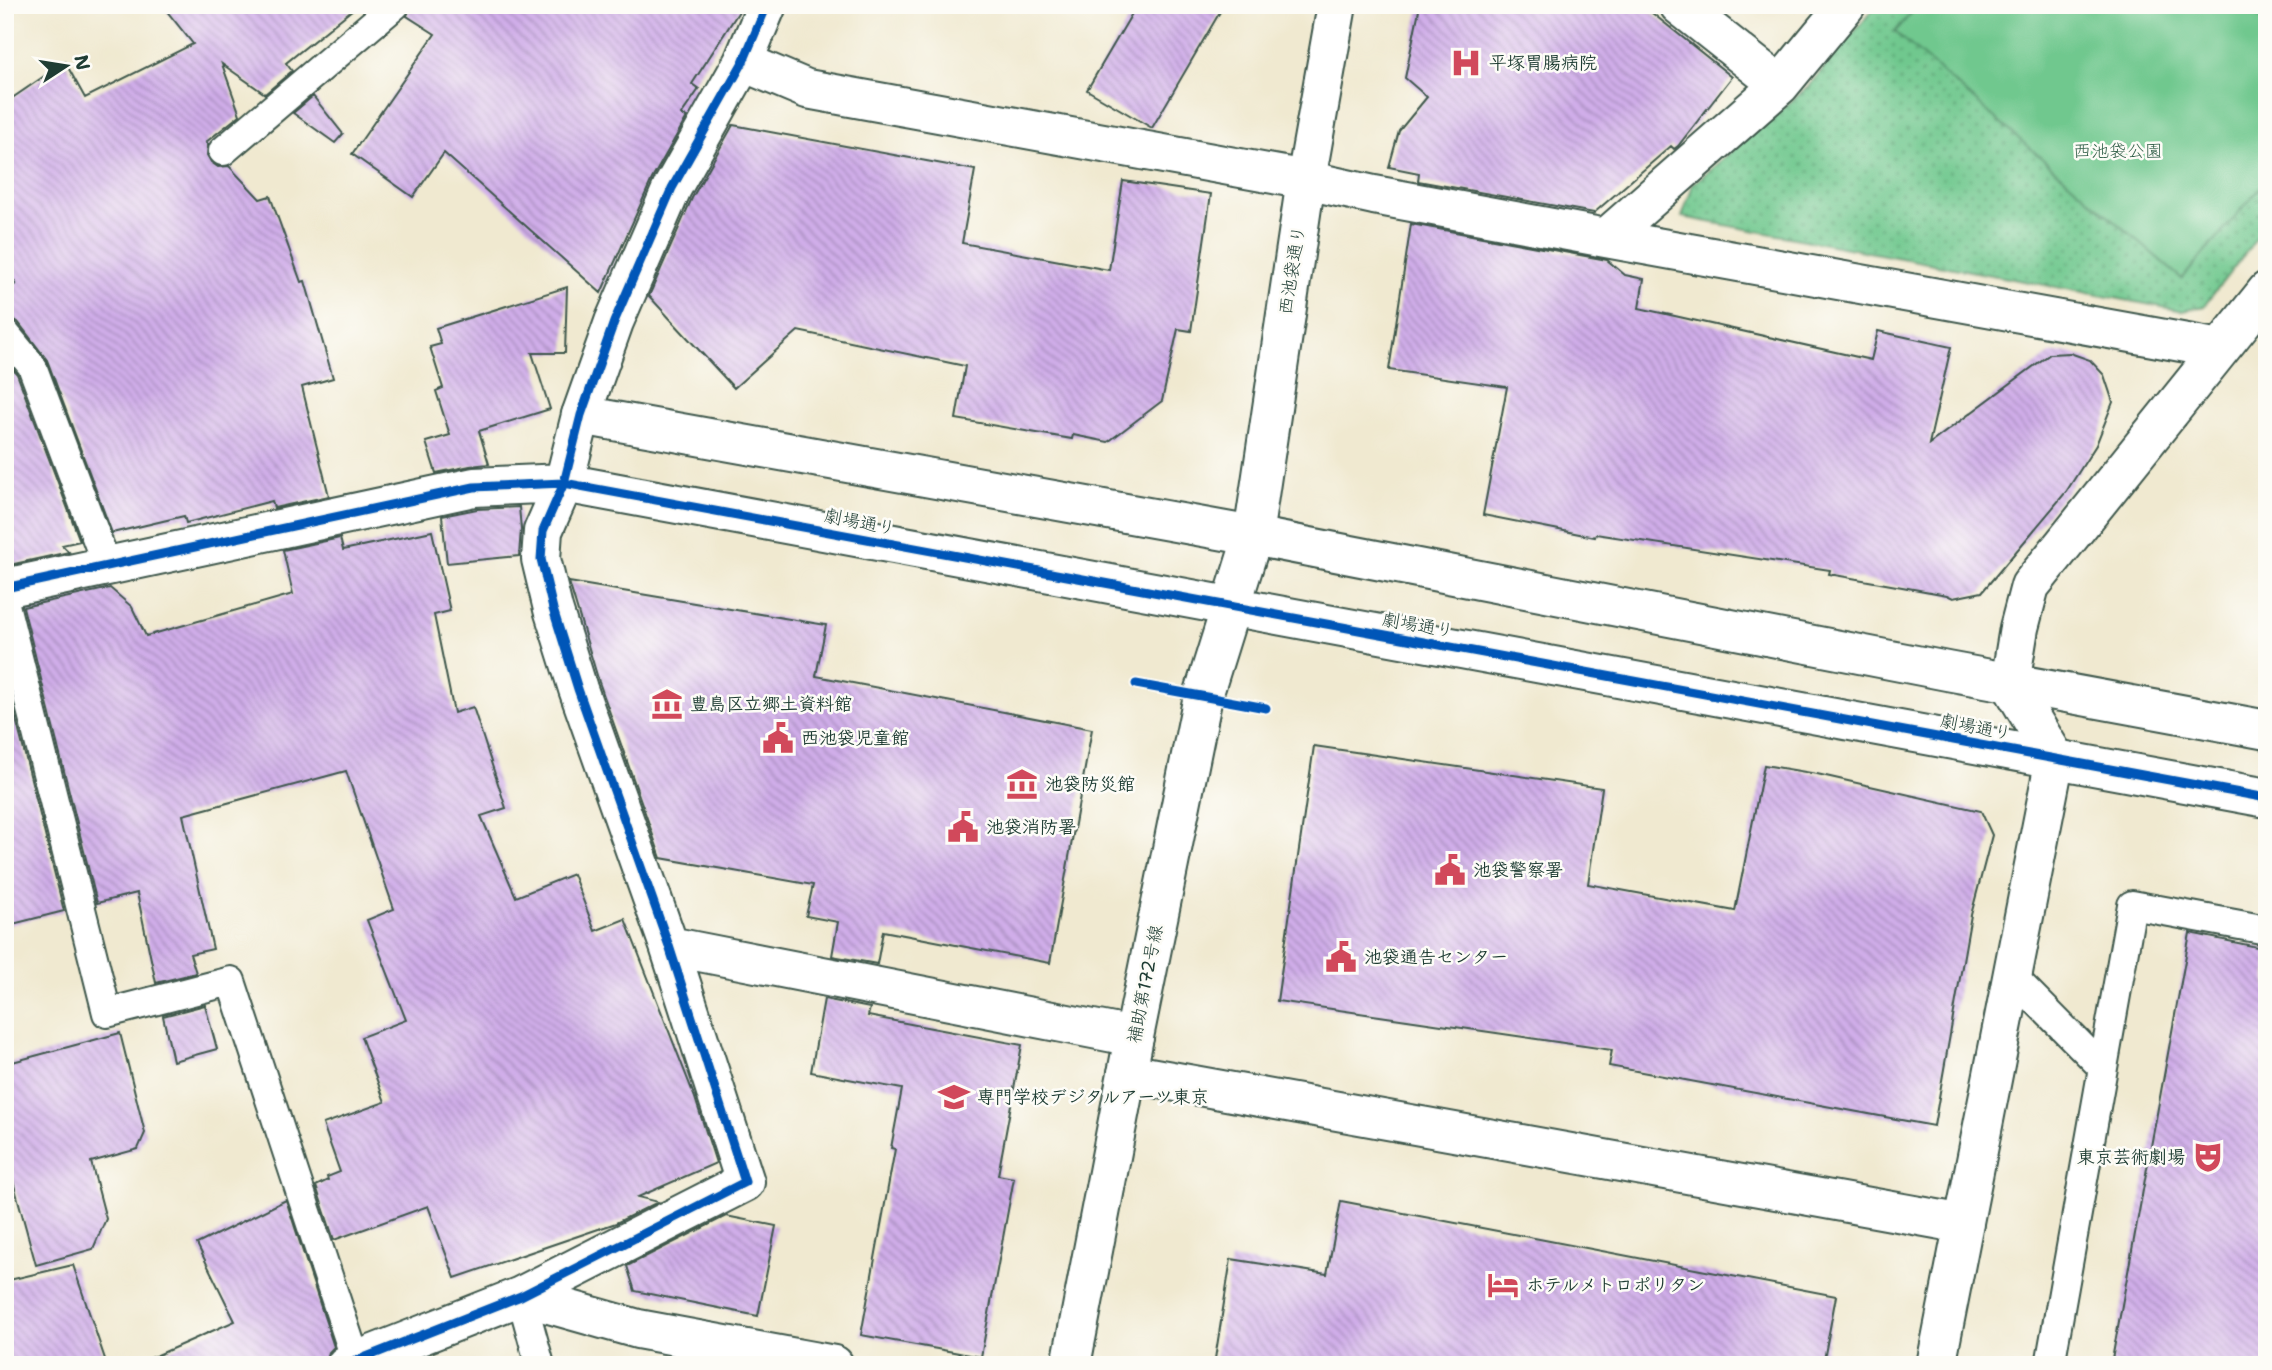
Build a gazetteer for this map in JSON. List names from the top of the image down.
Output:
{
  "streets": {
    "street": ["西池袋通り", "劇場通り", "補助第172号線"]
  },
  "crossings": [
    ["西池袋通り", "劇場通り"],
    ["西池袋通り", "補助第172号線"],
    ["劇場通り", "補助第172号線"]
  ],
  "parks": ["西池袋公園"],
  "places": {
    "hospital": ["平塚胃腸病院"],
    "museum": ["豊島区立郷土資料館", "池袋防災館"],
    "public building": [
      "西池袋児童館",
      "池袋消防署",
      "池袋警察署",
      "池袋通告センター"
    ],
    "school or university": ["専門学校デジタルアーツ東京"],
    "theatre": ["東京芸術劇場"],
    "hotel": ["ホテルメトロポリタン"]
  },
  "north": "right"
}
